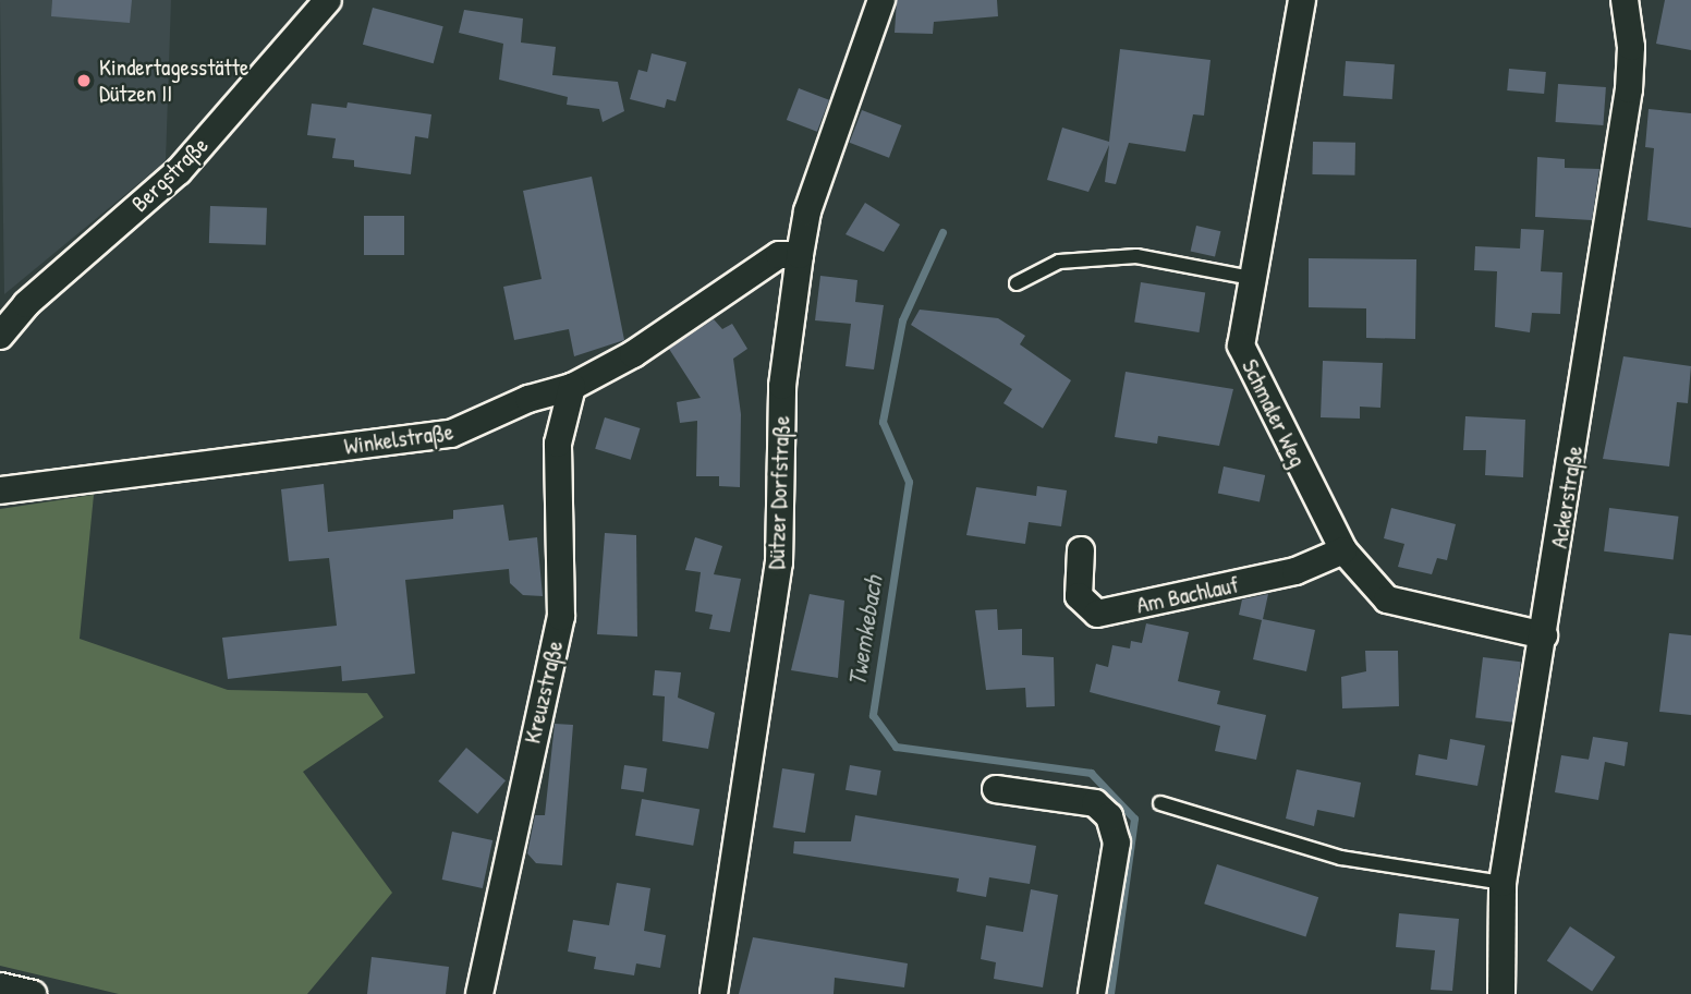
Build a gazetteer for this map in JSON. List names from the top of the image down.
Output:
{
  "streets": {
    "street": [
      "Bergstraße",
      "Schmaler Weg",
      "Winkelstraße",
      "Dützer Dorfstraße",
      "Ackerstraße",
      "Am Bachlauf",
      "Kreuzstraße"
    ]
  },
  "crossings": [
    ["Schmaler Weg", "Ackerstraße"],
    ["Schmaler Weg", "Am Bachlauf"],
    ["Winkelstraße", "Dützer Dorfstraße"],
    ["Winkelstraße", "Kreuzstraße"]
  ],
  "water": ["Twemkebach"],
  "places": ["Kindertagesstätte Dützen II"]
}
